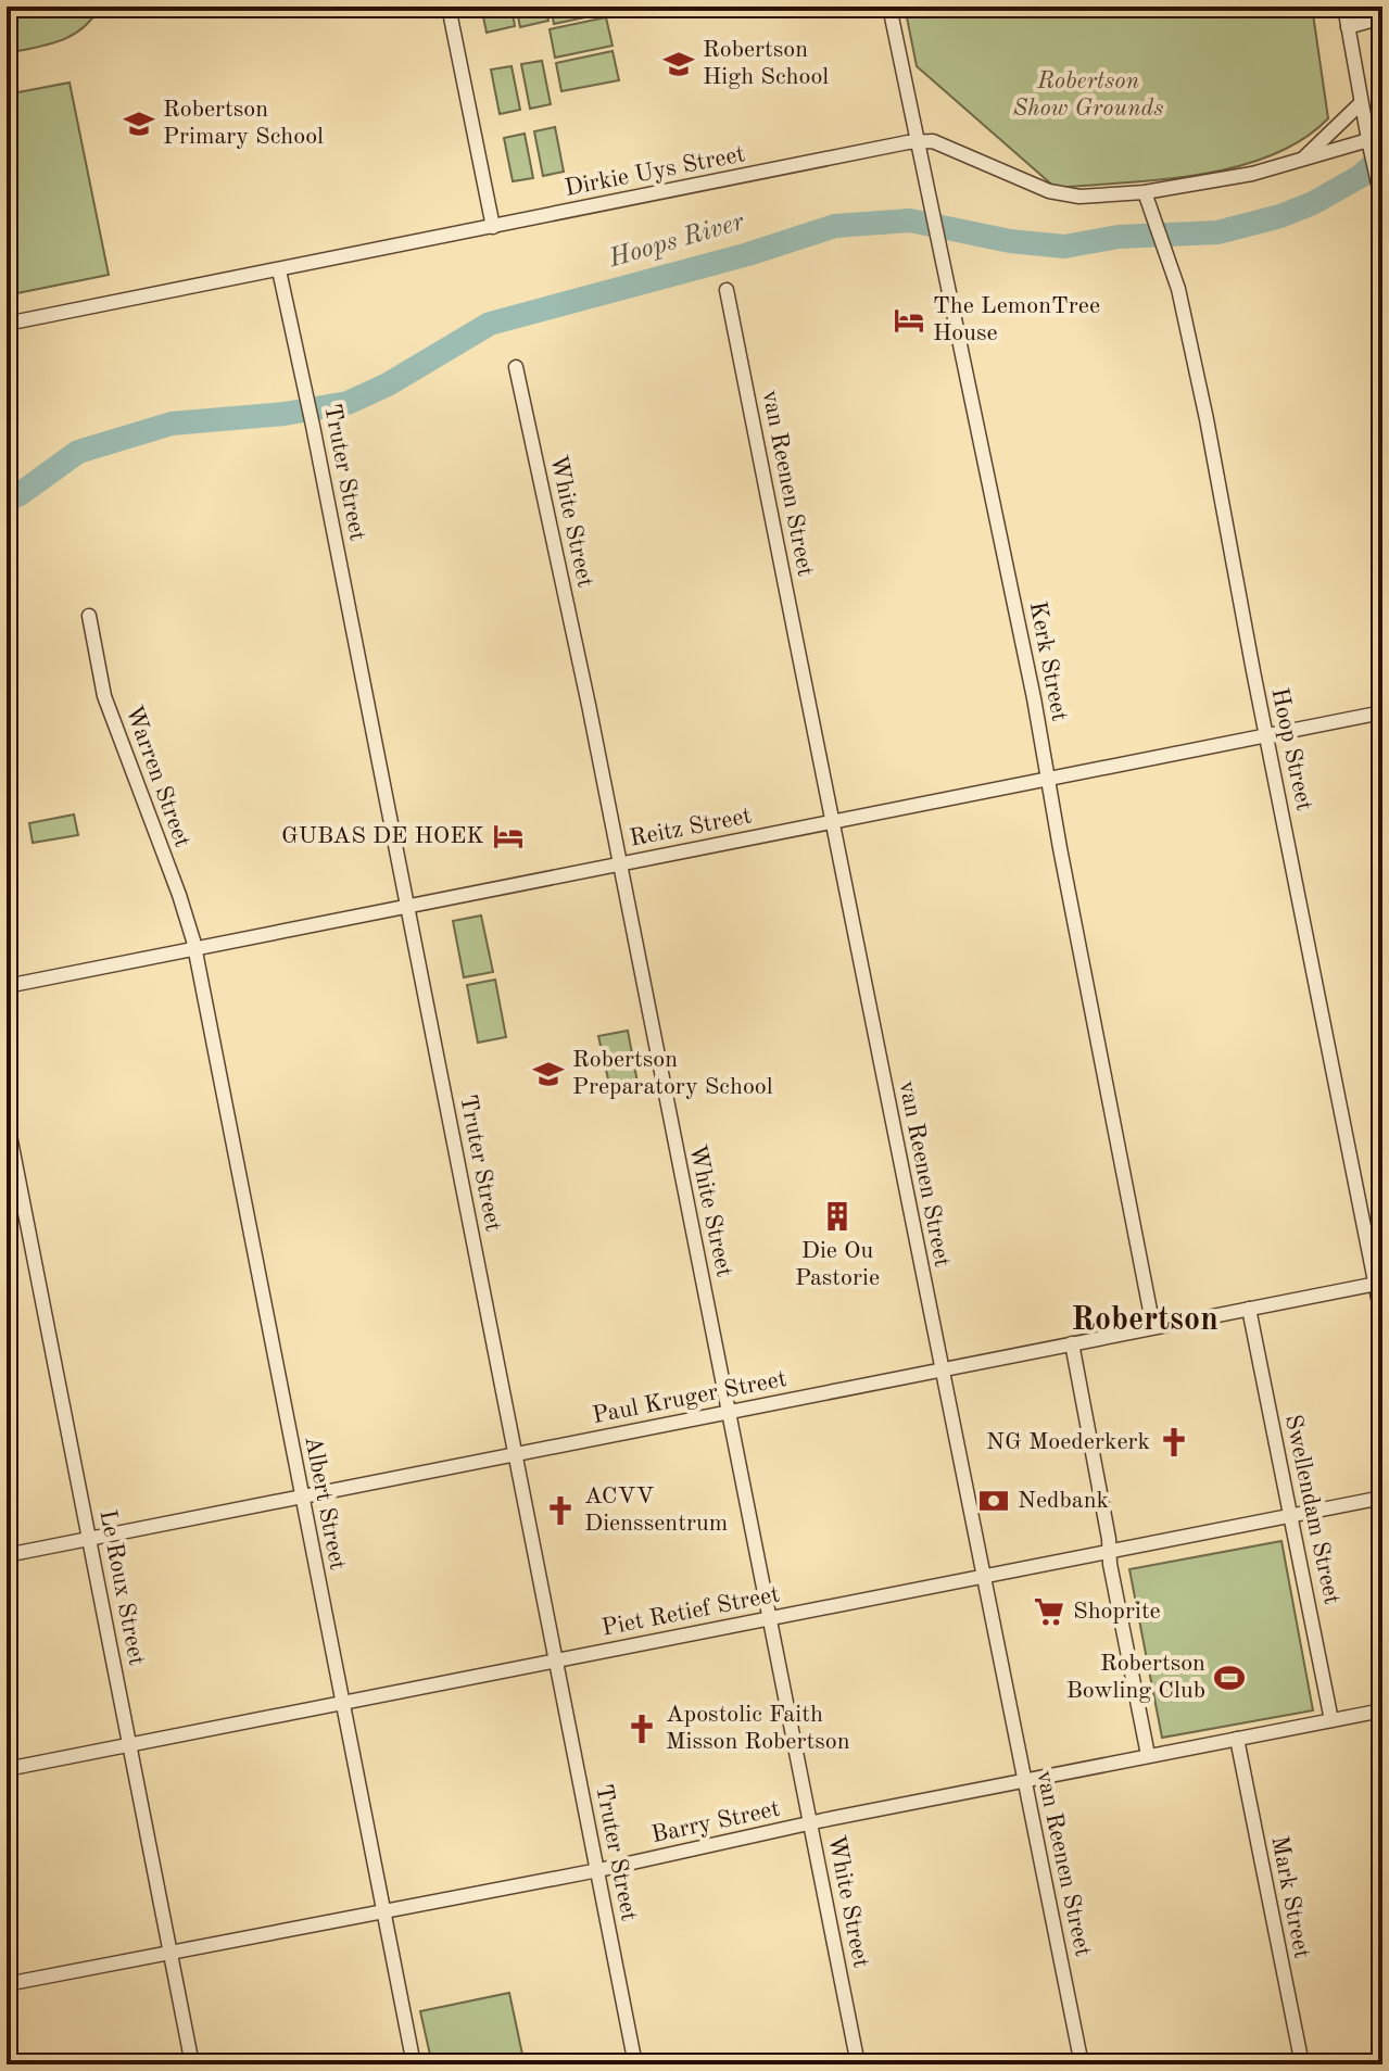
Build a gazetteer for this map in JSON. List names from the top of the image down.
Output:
{
  "streets": {
    "street": [
      "Dirkie Uys Street",
      "Truter Street",
      "van Reenen Street",
      "White Street",
      "Kerk Street",
      "Hoop Street",
      "Warren Street",
      "Reitz Street",
      "Paul Kruger Street",
      "Albert Street",
      "Swellendam Street",
      "Le Roux Street",
      "Piet Retief Street",
      "Barry Street",
      "Mark Street"
    ]
  },
  "crossings": [
    ["Dirkie Uys Street", "Truter Street"],
    ["Dirkie Uys Street", "Kerk Street"],
    ["Dirkie Uys Street", "Hoop Street"],
    ["Truter Street", "Reitz Street"],
    ["Truter Street", "Paul Kruger Street"],
    ["Truter Street", "Piet Retief Street"],
    ["Truter Street", "Barry Street"],
    ["van Reenen Street", "Reitz Street"],
    ["van Reenen Street", "Paul Kruger Street"],
    ["van Reenen Street", "Piet Retief Street"],
    ["van Reenen Street", "Barry Street"],
    ["White Street", "Reitz Street"],
    ["White Street", "Paul Kruger Street"],
    ["White Street", "Piet Retief Street"],
    ["White Street", "Barry Street"],
    ["Kerk Street", "Reitz Street"],
    ["Kerk Street", "Paul Kruger Street"],
    ["Hoop Street", "Reitz Street"],
    ["Hoop Street", "Paul Kruger Street"],
    ["Warren Street", "Reitz Street"],
    ["Warren Street", "Albert Street"],
    ["Reitz Street", "Albert Street"],
    ["Paul Kruger Street", "Albert Street"],
    ["Paul Kruger Street", "Swellendam Street"],
    ["Paul Kruger Street", "Le Roux Street"],
    ["Albert Street", "Piet Retief Street"],
    ["Albert Street", "Barry Street"],
    ["Swellendam Street", "Piet Retief Street"],
    ["Swellendam Street", "Barry Street"],
    ["Le Roux Street", "Piet Retief Street"],
    ["Le Roux Street", "Barry Street"],
    ["Barry Street", "Mark Street"]
  ],
  "districts": ["Robertson"],
  "water": ["Hoops River"],
  "parks": ["Robertson Show Grounds"],
  "places": {
    "school or university": ["Robertson High School", "Robertson Primary School", "Robertson Preparatory School"],
    "hotel": ["The LemonTree House", "GUBAS DE HOEK"],
    "building": ["Die Ou Pastorie"],
    "church": ["NG Moederkerk", "ACVV Dienssentrum", "Apostolic Faith Misson Robertson"],
    "bank": ["Nedbank"],
    "supermarket": ["Shoprite"],
    "sports": ["Robertson Bowling Club"]
  }
}
